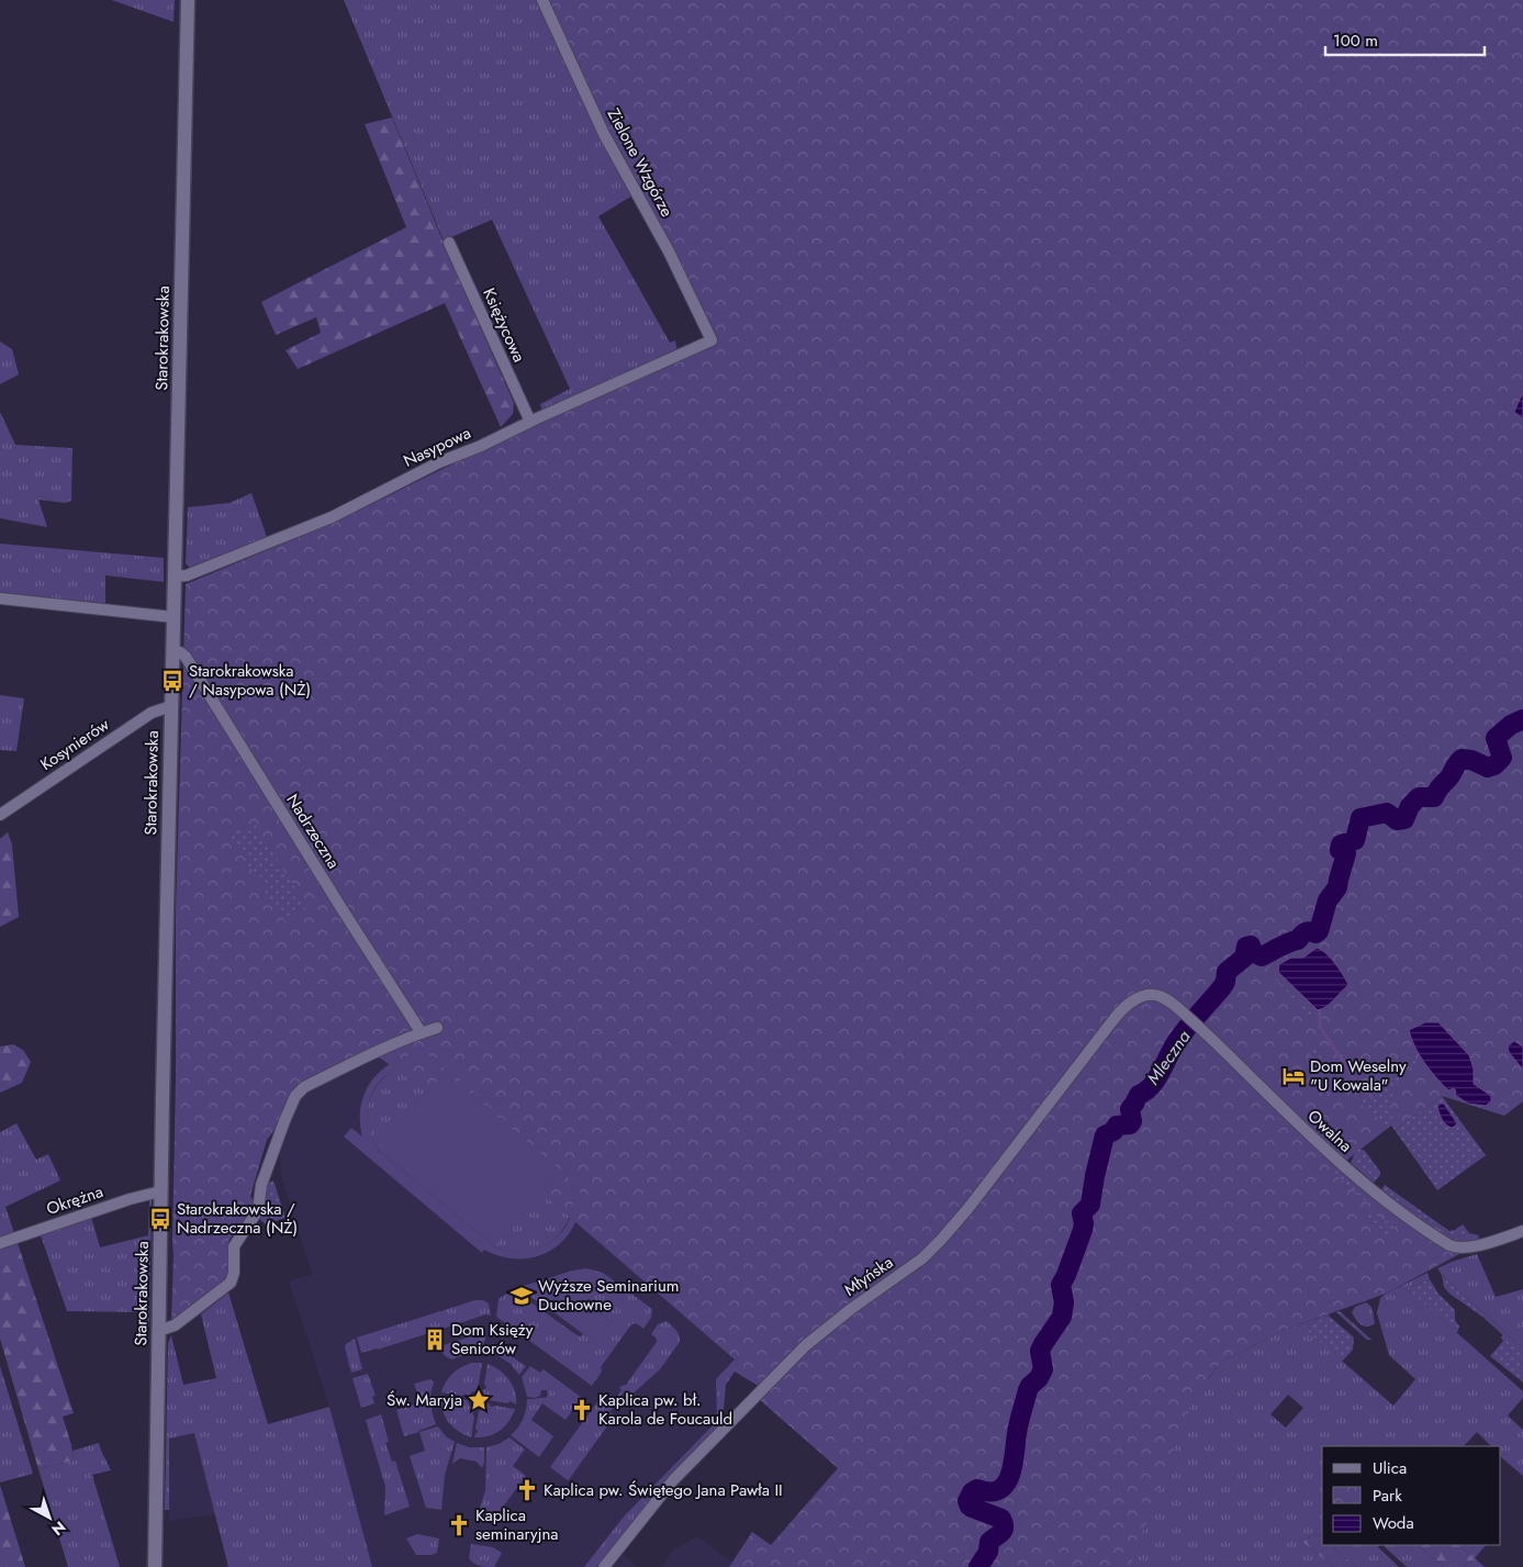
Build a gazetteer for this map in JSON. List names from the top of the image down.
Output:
{
  "streets": {
    "street": [
      "Zielone Wzgórze",
      "Księżycowa",
      "Starokrakowska",
      "Nasypowa",
      "Kosynierów",
      "Nadrzeczna",
      "Owalna",
      "Okrężna",
      "Młyńska"
    ]
  },
  "crossings": [
    ["Zielone Wzgórze", "Nasypowa"],
    ["Księżycowa", "Nasypowa"],
    ["Starokrakowska", "Nasypowa"],
    ["Starokrakowska", "Kosynierów"],
    ["Starokrakowska", "Nadrzeczna"],
    ["Starokrakowska", "Okrężna"],
    ["Owalna", "Młyńska"]
  ],
  "water": ["Mleczna"],
  "places": {
    "bus stop": ["Starokrakowska / Nasypowa (NŻ)", "Starokrakowska / Nadrzeczna (NŻ)"],
    "hotel": ["Dom Weselny \"U Kowala\""],
    "school or university": ["Wyższe Seminarium Duchowne"],
    "building": ["Dom Księży Seniorów"],
    "place": ["Św. Maryja"],
    "church": ["Kaplica pw. bł. Karola de Foucauld", "Kaplica pw. Świętego Jana Pawła II", "Kaplica seminaryjna"]
  },
  "legend": ["Ulica", "Park", "Woda"],
  "scale_bar": "100 m",
  "north": "bottom right"
}
